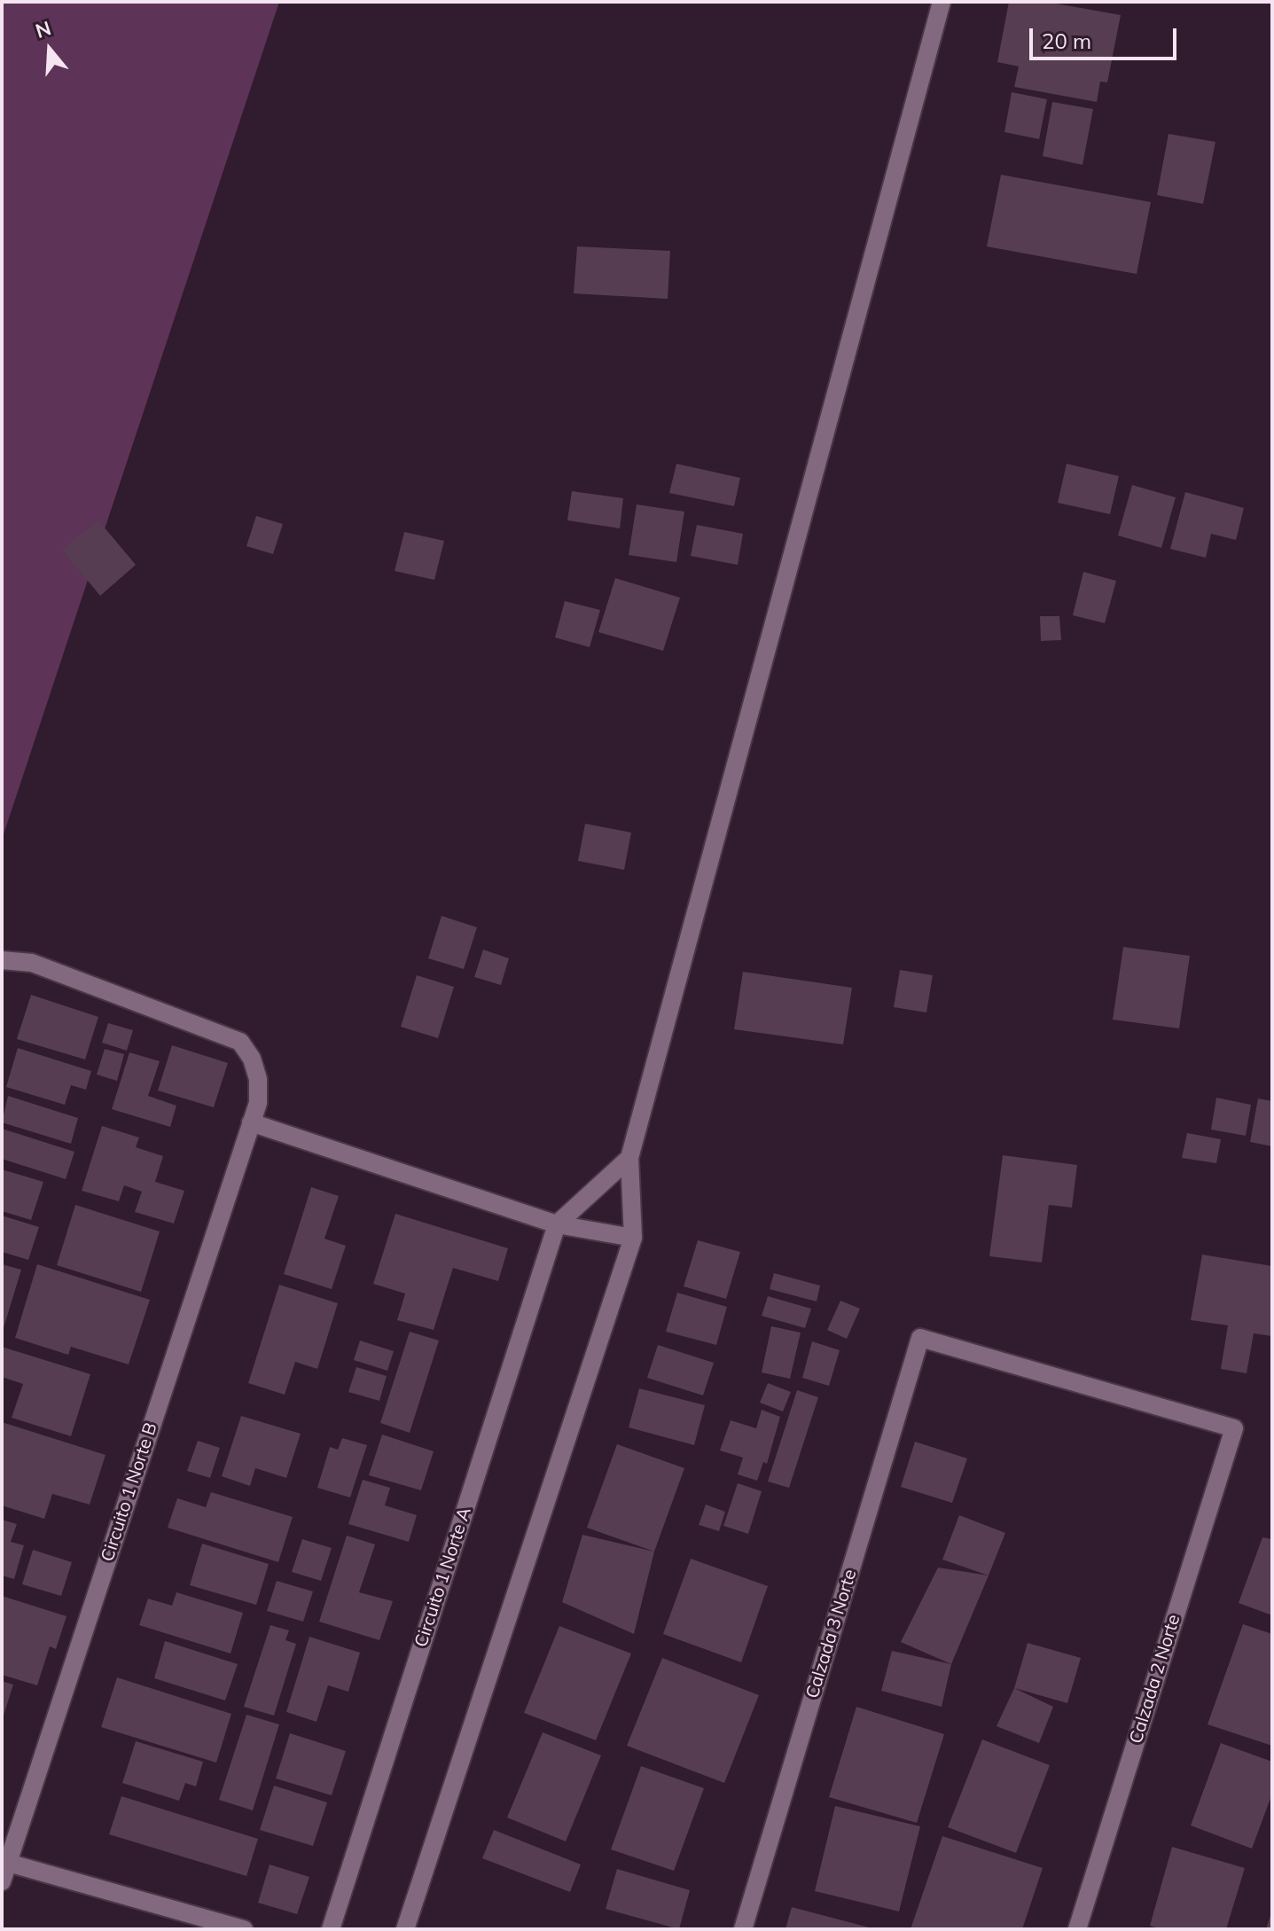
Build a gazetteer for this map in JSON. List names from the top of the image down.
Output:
{
  "streets": {
    "street": [
      "Circuito 1 Norte B",
      "Circuito 1 Norte A",
      "Calzada 3 Norte",
      "Calzada 2 Norte"
    ]
  },
  "crossings": [
    ["Calzada 3 Norte", "Calzada 2 Norte"]
  ],
  "scale_bar": "20 m",
  "north": "top"
}
